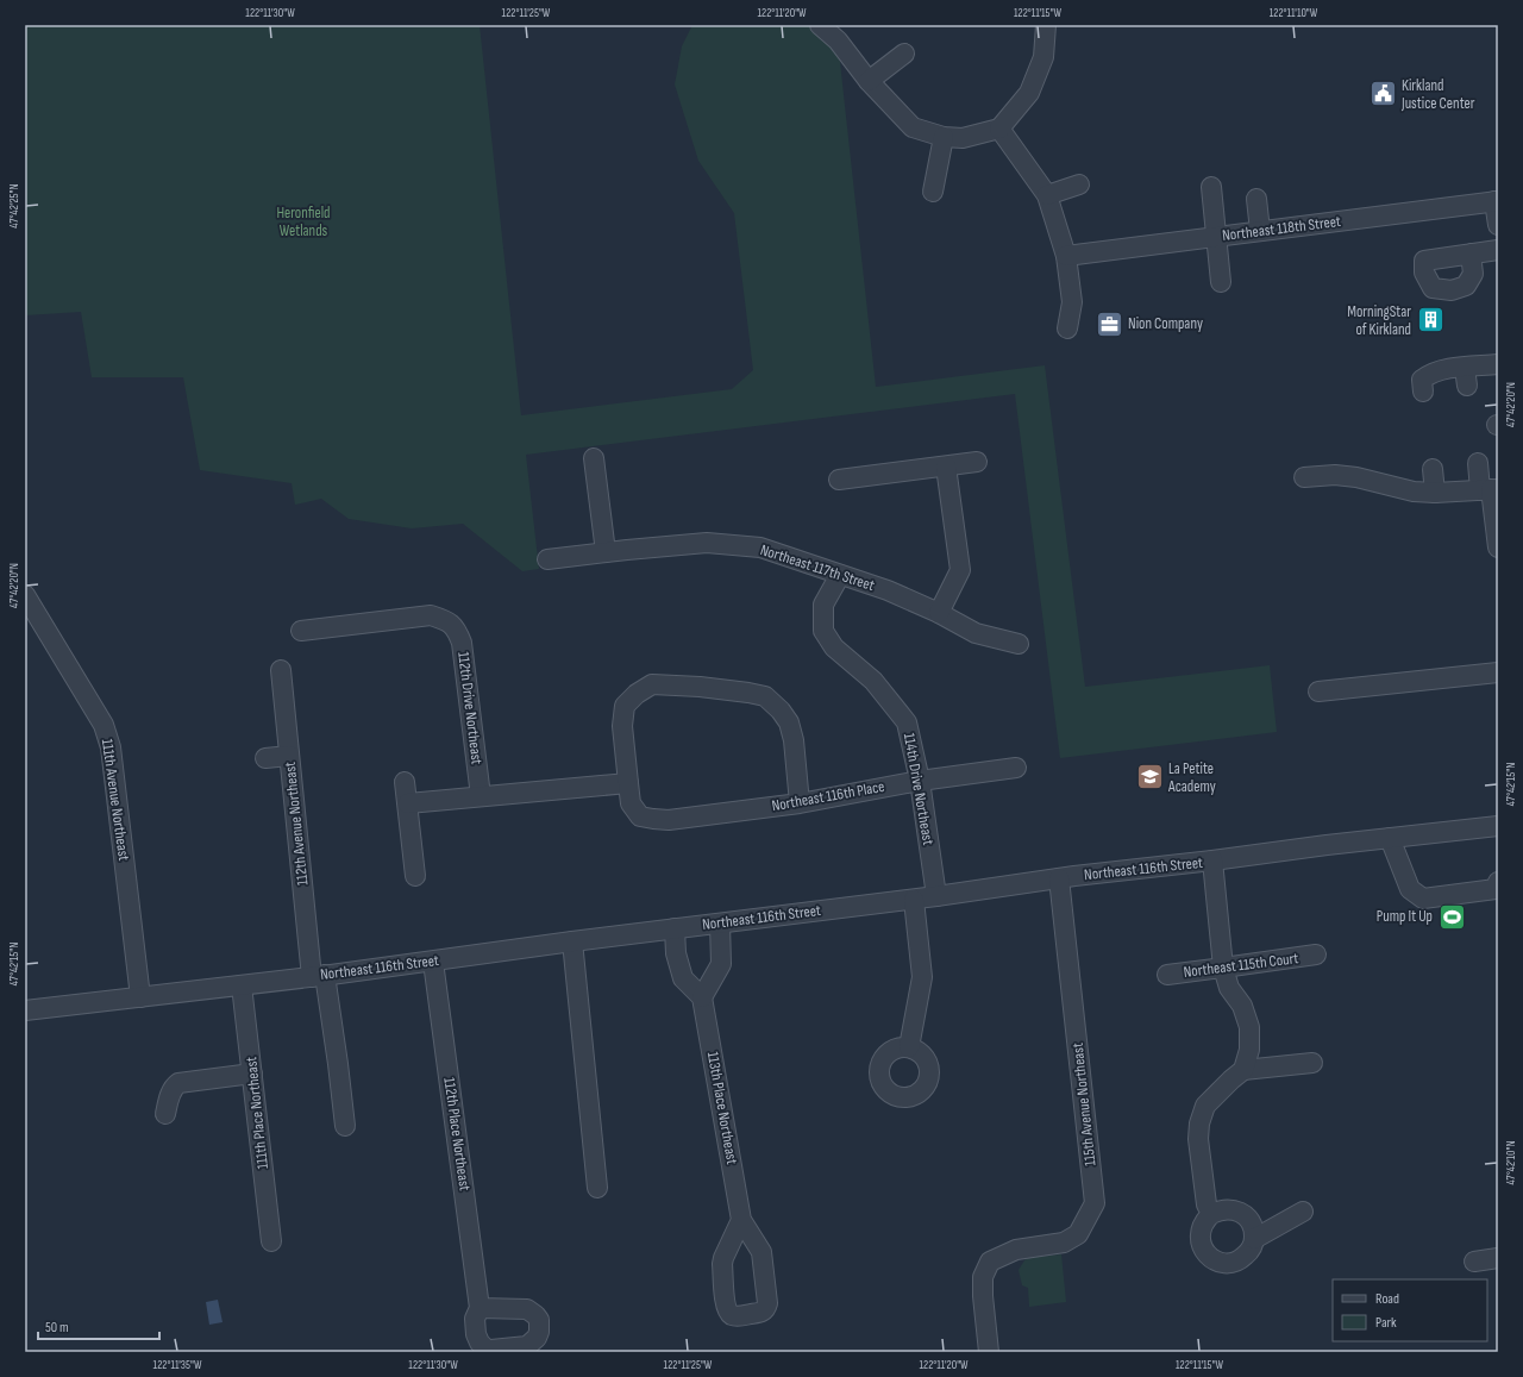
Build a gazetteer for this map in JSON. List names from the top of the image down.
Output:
{
  "streets": {
    "street": [
      "Northeast 118th Street",
      "Northeast 117th Street",
      "112th Drive Northeast",
      "114th Drive Northeast",
      "Northeast 116th Place",
      "111th Avenue Northeast",
      "112th Avenue Northeast",
      "Northeast 116th Street",
      "Northeast 115th Court",
      "115th Avenue Northeast",
      "113th Place Northeast",
      "111th Place Northeast",
      "112th Place Northeast"
    ]
  },
  "crossings": [
    ["Northeast 117th Street", "114th Drive Northeast"],
    ["114th Drive Northeast", "Northeast 116th Place"],
    ["114th Drive Northeast", "Northeast 116th Street"],
    ["111th Avenue Northeast", "Northeast 116th Street"],
    ["112th Avenue Northeast", "Northeast 116th Street"],
    ["Northeast 116th Street", "115th Avenue Northeast"],
    ["Northeast 116th Street", "111th Place Northeast"],
    ["Northeast 116th Street", "112th Place Northeast"]
  ],
  "parks": ["Heronfield Wetlands"],
  "places": {
    "public building": ["Kirkland Justice Center"],
    "building": ["MorningStar of Kirkland"],
    "office": ["Nion Company"],
    "school or university": ["La Petite Academy"],
    "sports": ["Pump It Up"]
  },
  "legend": ["Road", "Park"],
  "scale_bar": "50 m",
  "coordinates": [
    "122°11'30\"W",
    "122°11'25\"W",
    "122°11'20\"W",
    "122°11'15\"W",
    "122°11'10\"W",
    "47°42'25\"N",
    "47°42'20\"N",
    "47°42'15\"N",
    "47°42'10\"N",
    "122°11'35\"W"
  ]
}
